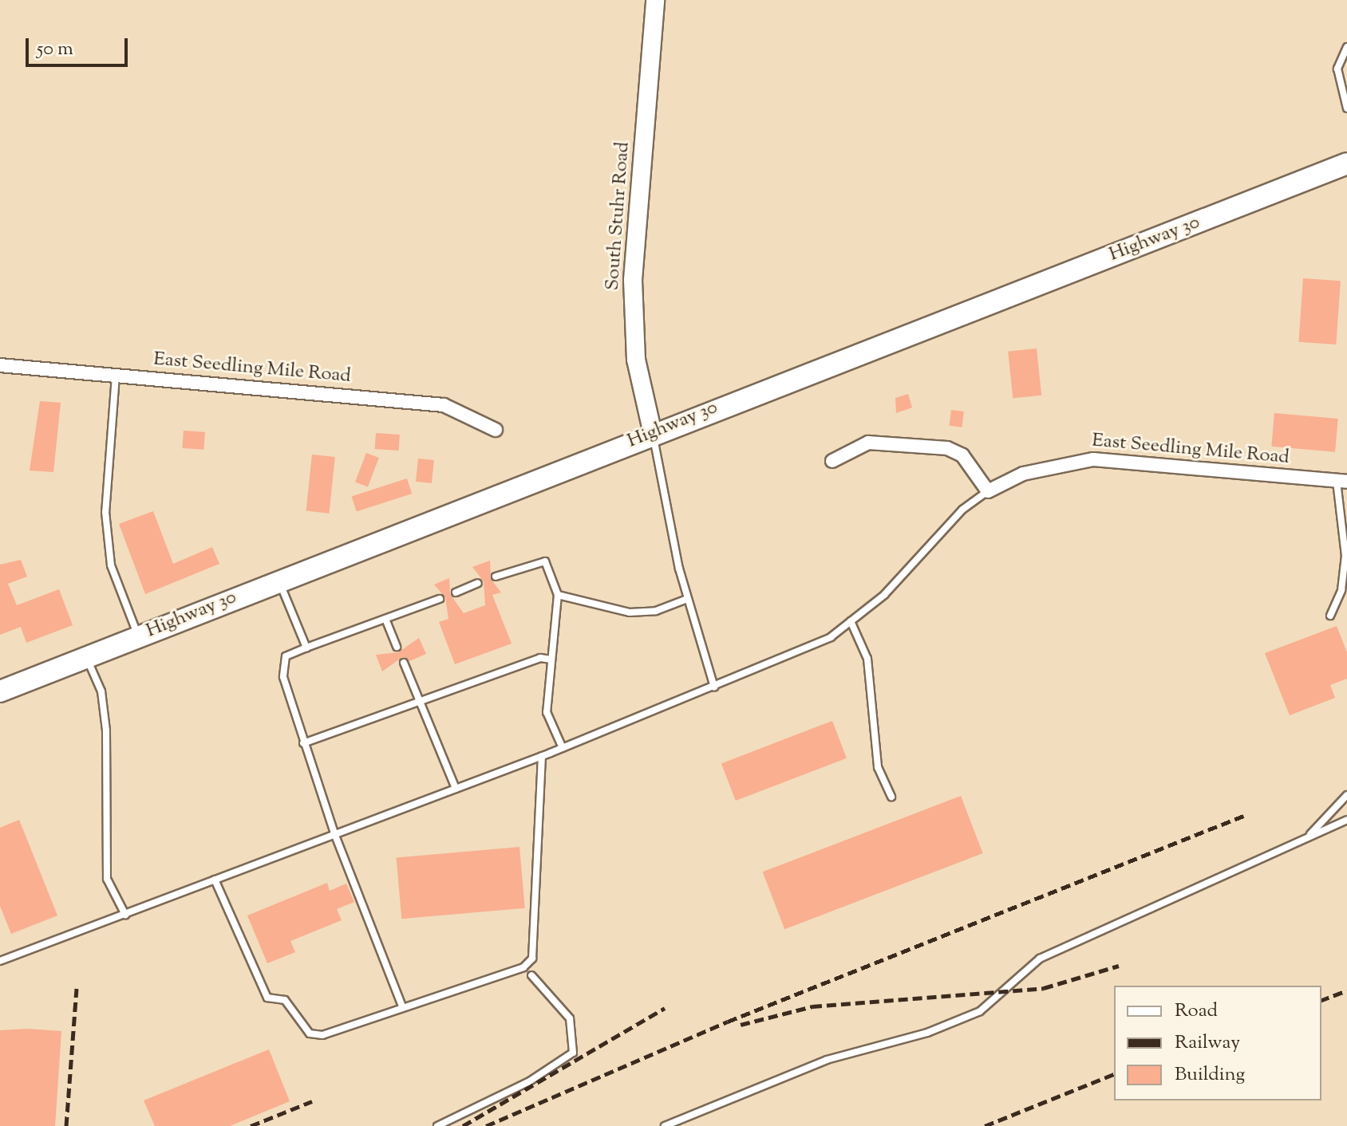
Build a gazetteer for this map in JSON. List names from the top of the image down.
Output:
{
  "streets": {
    "highway": ["Highway 30"],
    "main road": ["South Stuhr Road"],
    "street": ["East Seedling Mile Road"]
  },
  "crossings": [
    ["South Stuhr Road", "Highway 30"]
  ],
  "legend": ["Road", "Railway", "Building"],
  "scale_bar": "50 m"
}
